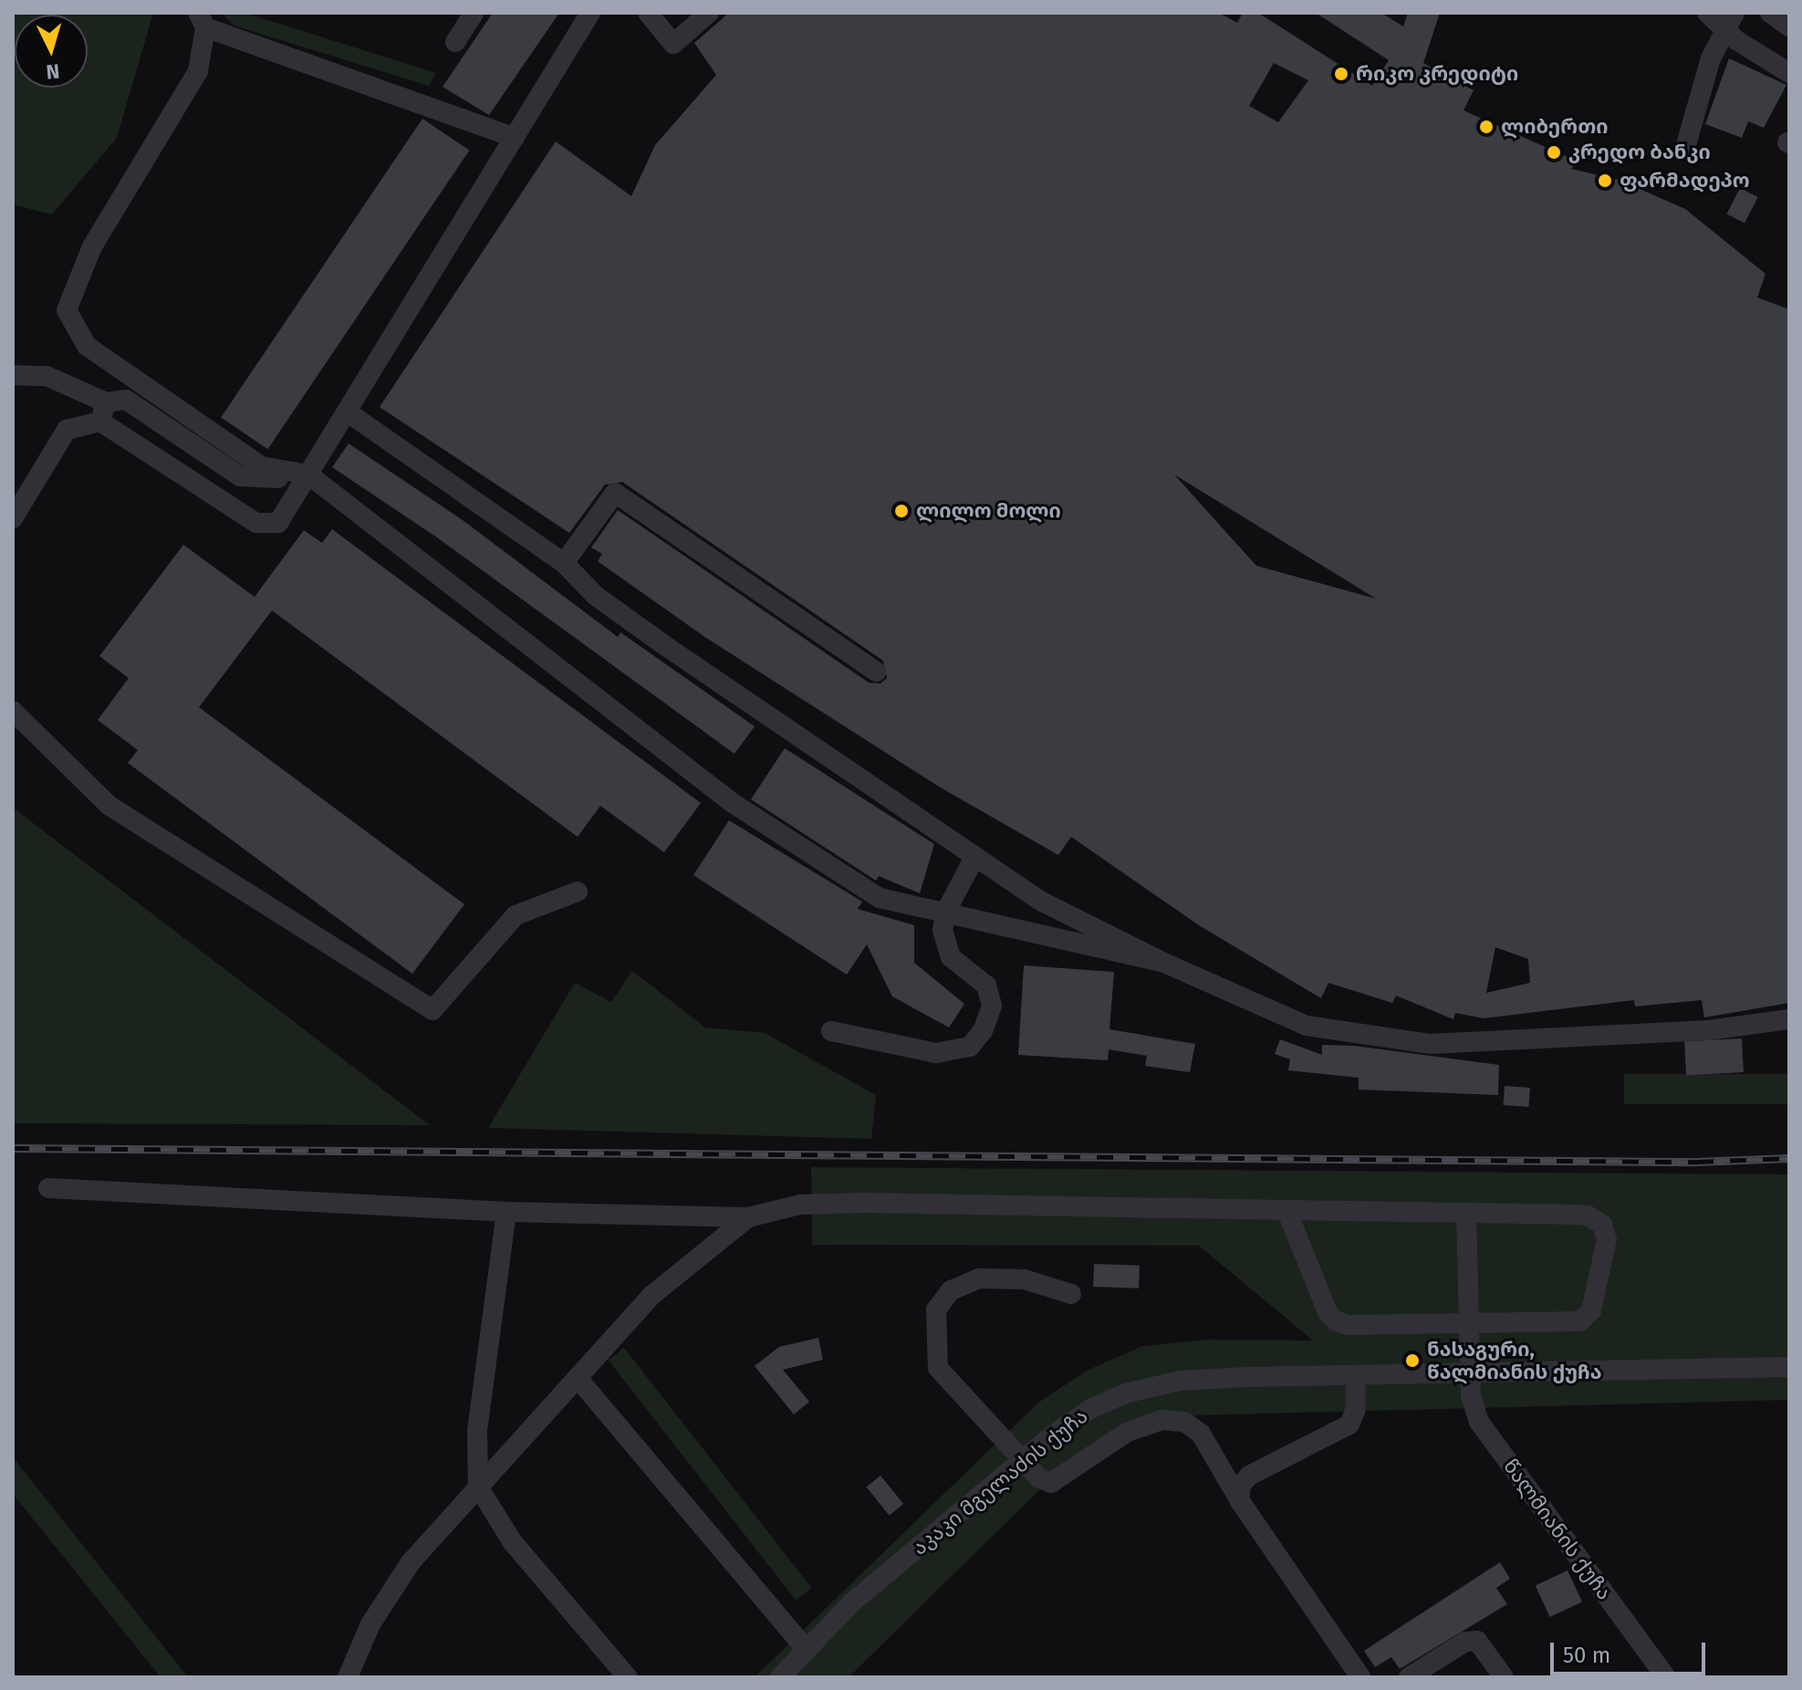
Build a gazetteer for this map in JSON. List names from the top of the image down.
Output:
{
  "streets": {
    "street": ["აკაკი მგელაძის ქუჩა", "წალმიანის ქუჩა"]
  },
  "crossings": [
    ["აკაკი მგელაძის ქუჩა", "წალმიანის ქუჩა"]
  ],
  "places": [
    "რიკო კრედიტი",
    "ლიბერთი",
    "კრედო ბანკი",
    "ფარმადეპო",
    "ლილო მოლი",
    "ნასაგური, წალმიანის ქუჩა"
  ],
  "scale_bar": "50 m",
  "north": "bottom"
}
